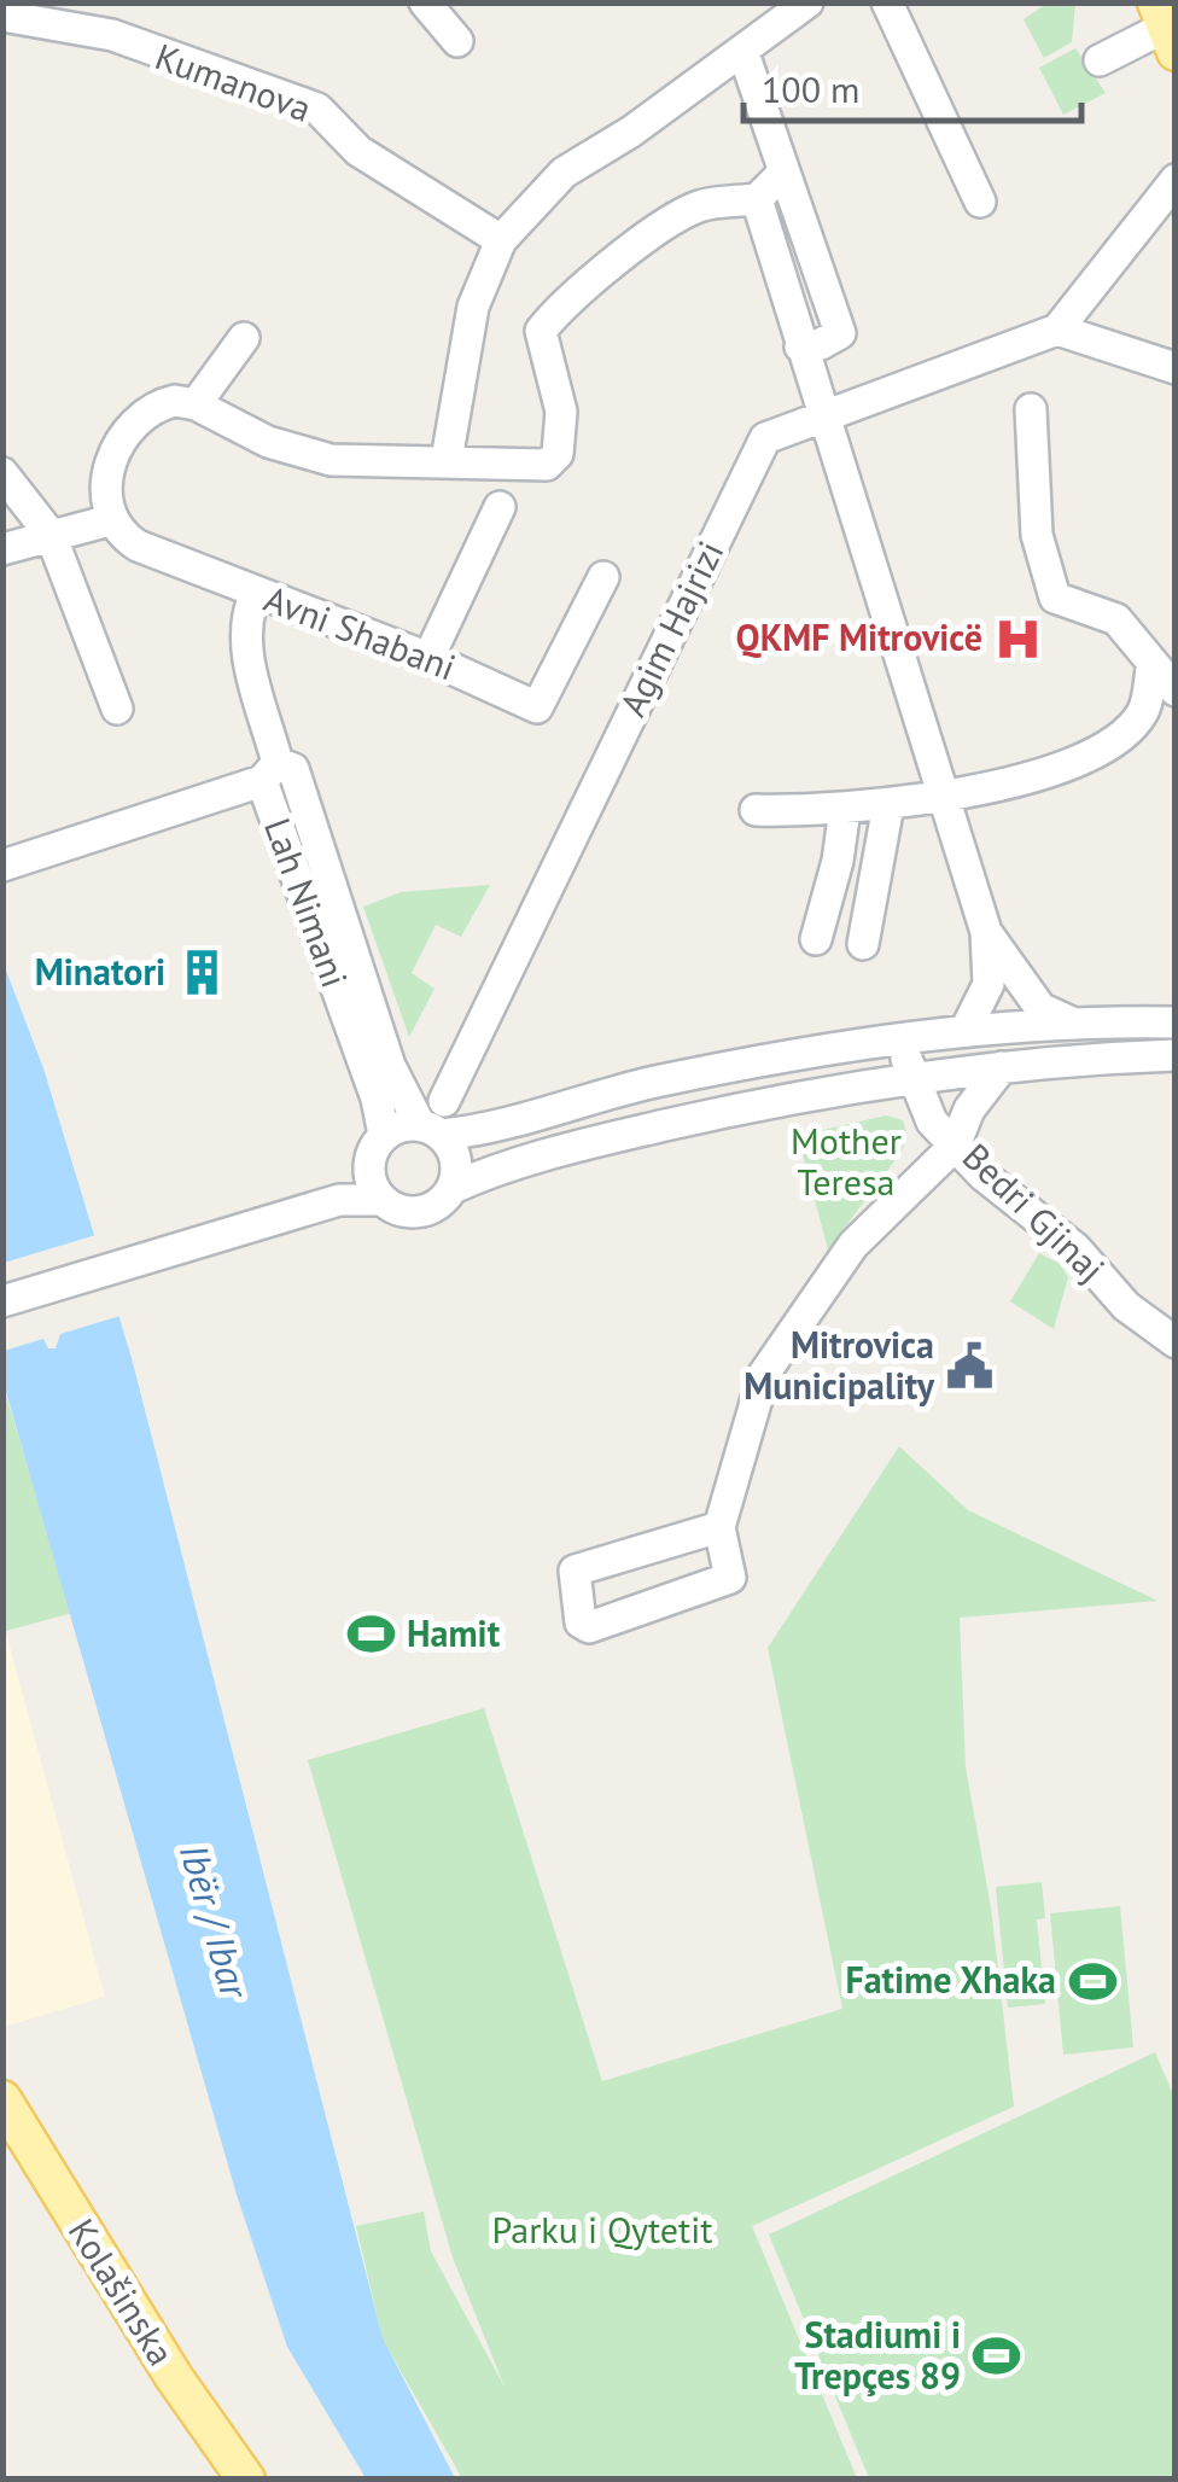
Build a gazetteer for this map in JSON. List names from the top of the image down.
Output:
{
  "streets": {
    "main road": ["Kolašinska"],
    "street": [
      "Kumanova",
      "Agim Hajrizi",
      "Avni Shabani",
      "Lah Nimani",
      "Bedri Gjinaj"
    ]
  },
  "water": ["Ibër / Ibar"],
  "parks": ["Mother Teresa", "Parku i Qytetit"],
  "places": {
    "hospital": ["QKMF Mitrovicë"],
    "building": ["Minatori"],
    "public building": ["Mitrovica Municipality"],
    "sports": ["Hamit", "Fatime Xhaka", "Stadiumi i Trepçes 89"]
  },
  "scale_bar": "100 m"
}
